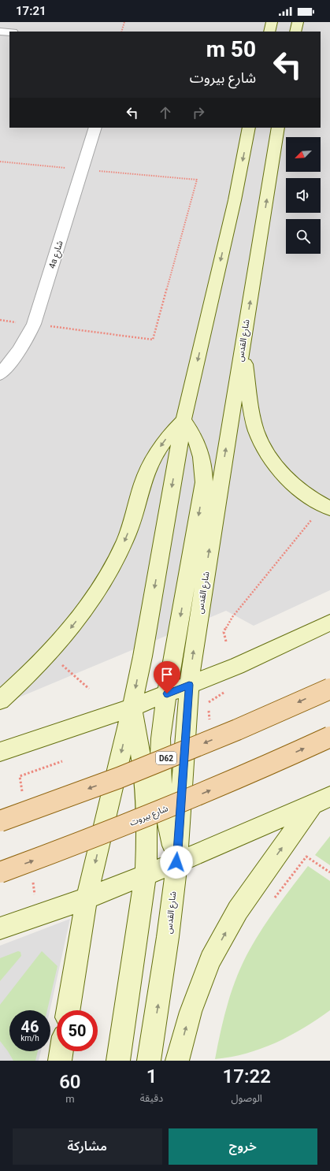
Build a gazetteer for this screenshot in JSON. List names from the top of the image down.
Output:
{
  "streets": {
    "main road": ["شارع القدس", "D62", "شارع بيروت"],
    "street": ["4a شارع"]
  },
  "north": "bottom left",
  "page": {
    "status": "17:21",
    "turn": ["50 m", "شارع بيروت"],
    "speed": "46 km/h",
    "limit": "50",
    "eta": [
      "17:22",
      "الوصول",
      "1",
      "دقيقة",
      "60",
      "m"
    ],
    "buttons": ["خروج", "مشاركة"]
  }
}
